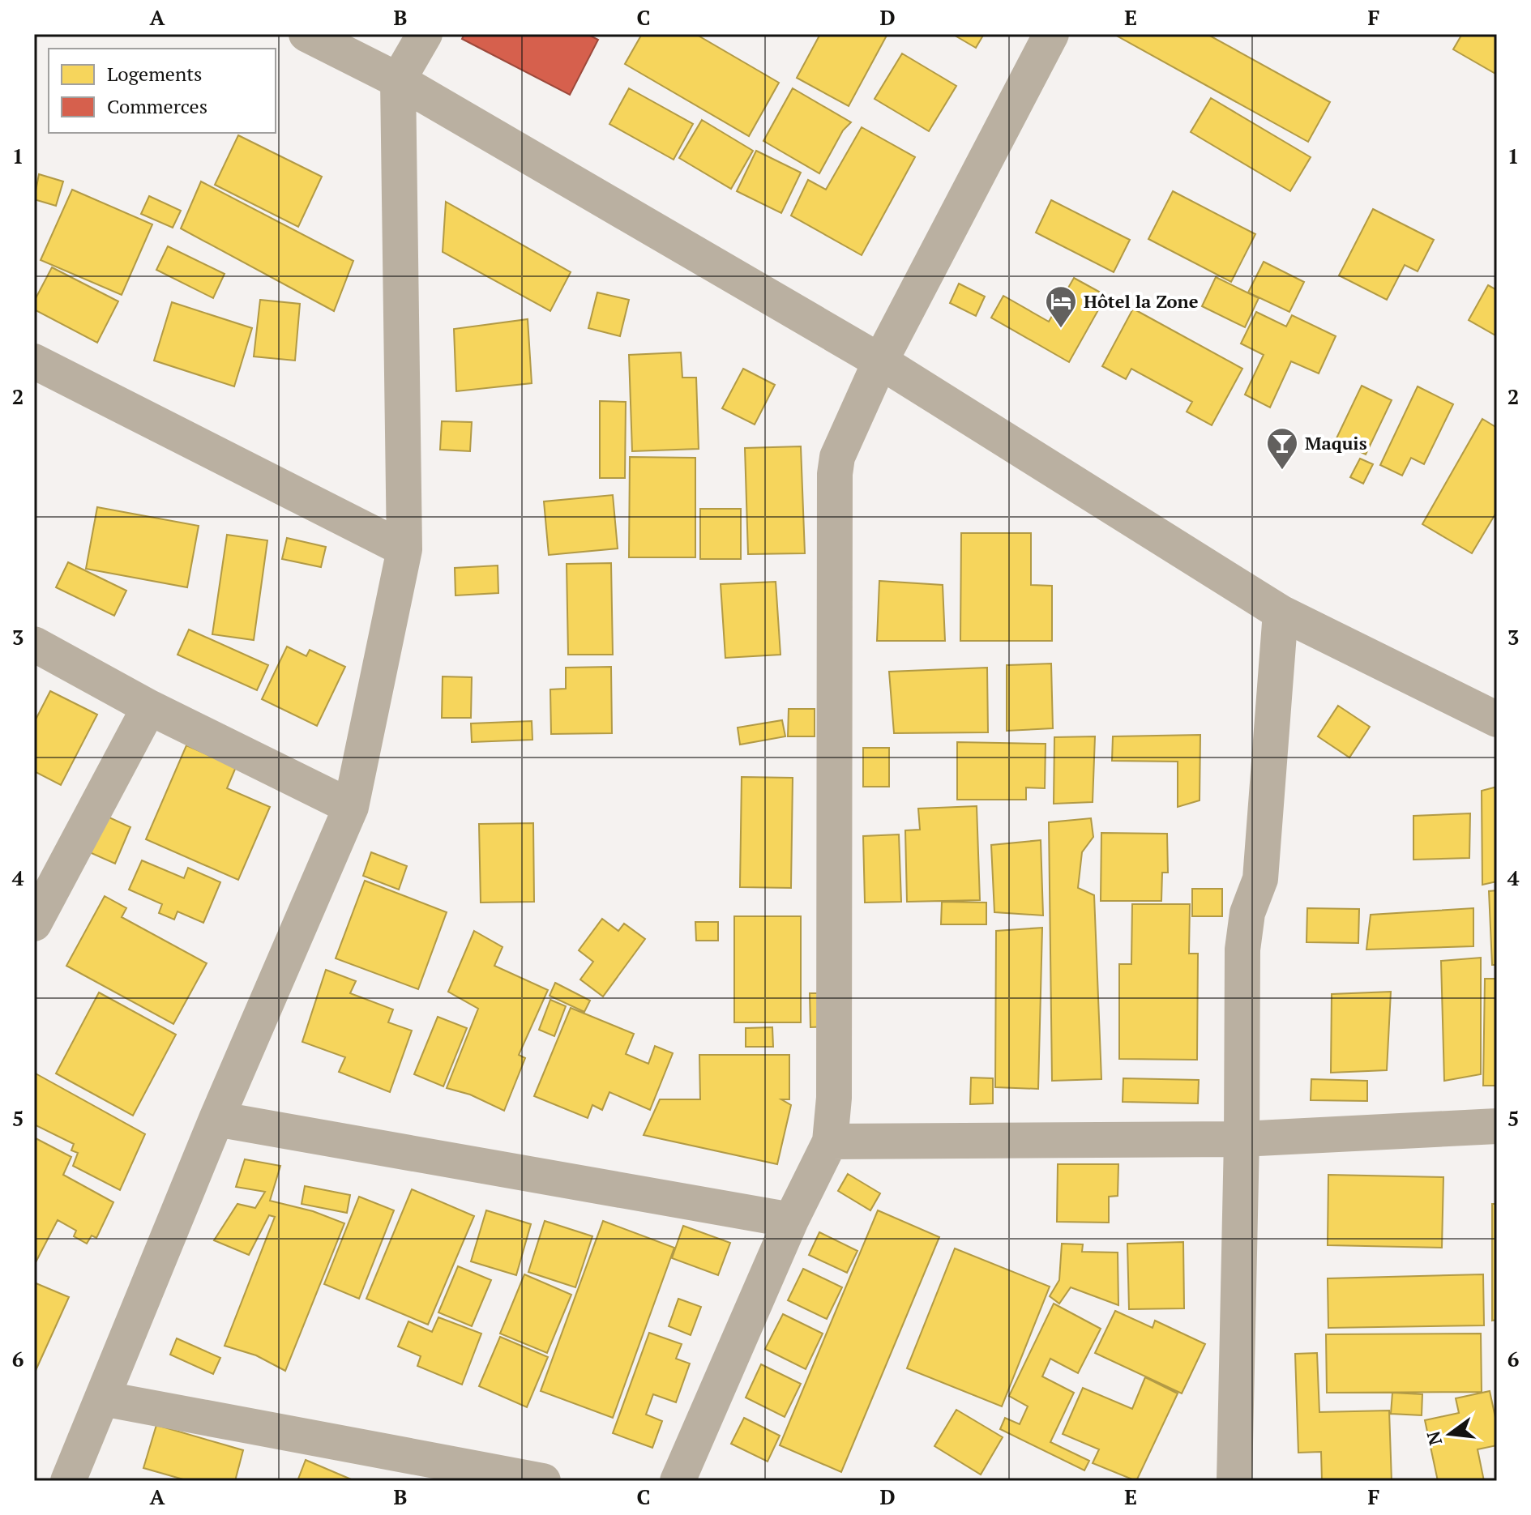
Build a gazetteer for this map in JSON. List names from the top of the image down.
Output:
{
  "places": {
    "hotel": ["Hôtel la Zone"],
    "bar": ["Maquis"]
  },
  "legend": ["Logements", "Commerces"],
  "north": "left",
  "grid": {
    "columns": [
      "A",
      "B",
      "C",
      "D",
      "E",
      "F"
    ],
    "rows": [
      "1",
      "2",
      "3",
      "4",
      "5",
      "6"
    ]
  }
}
